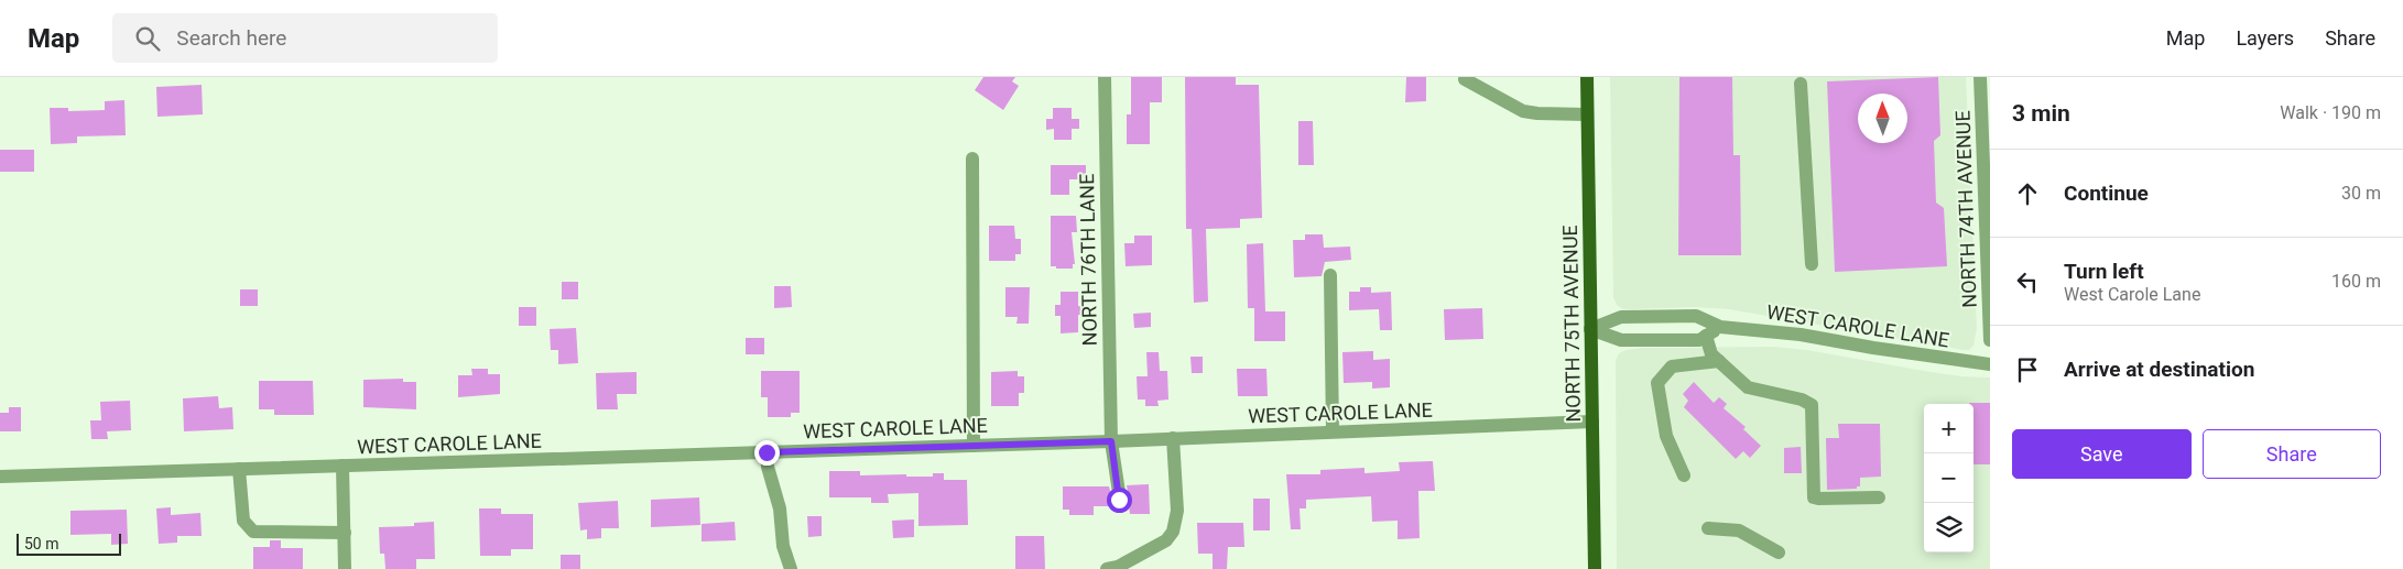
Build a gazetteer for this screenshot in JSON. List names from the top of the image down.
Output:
{
  "streets": {
    "main road": ["NORTH 75TH AVENUE"],
    "street": ["NORTH 74TH AVENUE", "NORTH 76TH LANE", "WEST CAROLE LANE"]
  },
  "crossings": [
    ["NORTH 76TH LANE", "WEST CAROLE LANE"],
    ["NORTH 75TH AVENUE", "WEST CAROLE LANE"]
  ],
  "scale_bar": "50 m",
  "north": "top",
  "page": {
    "header": "Map",
    "search": "Search here",
    "nav": ["Map", "Layers", "Share"],
    "heading": ["3 min", "Walk · 190 m"],
    "list": [
      ["Continue", "30 m"],
      ["Turn left", "West Carole Lane", "160 m"],
      "Arrive at destination"
    ],
    "map_buttons": ["+", "−"],
    "buttons": ["Save", "Share"],
    "scale": "50 m"
  }
}
